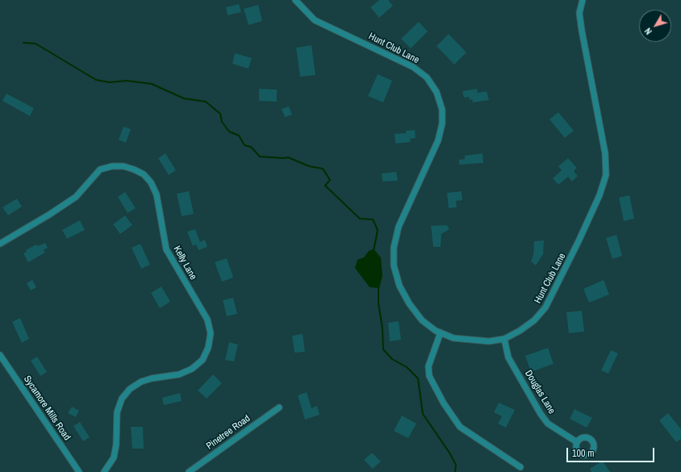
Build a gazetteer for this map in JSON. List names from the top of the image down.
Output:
{
  "streets": {
    "street": [
      "Hunt Club Lane",
      "Kelly Lane",
      "Douglas Lane",
      "Sycamore Mills Road",
      "Pinetree Road"
    ]
  },
  "crossings": [
    ["Hunt Club Lane", "Douglas Lane"]
  ],
  "scale_bar": "100 m",
  "north": "bottom left"
}
